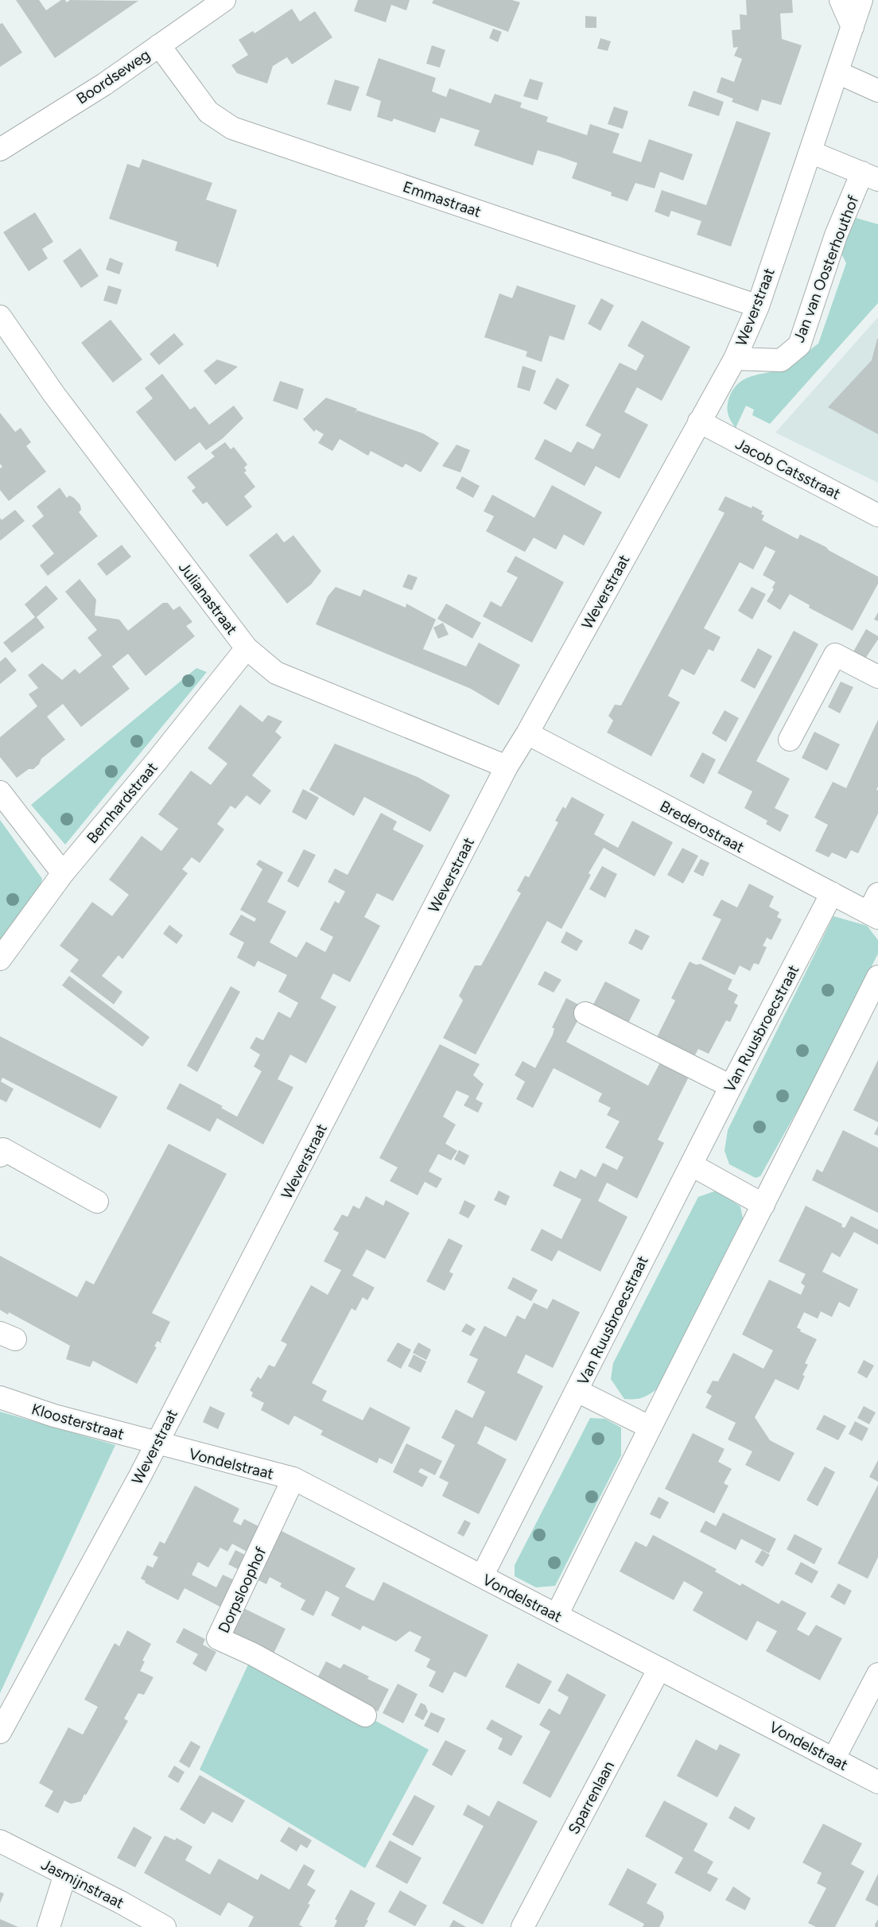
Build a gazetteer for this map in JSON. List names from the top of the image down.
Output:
{
  "streets": {
    "street": [
      "Boordseweg",
      "Emmastraat",
      "Jan van Oosterhouthof",
      "Weverstraat",
      "Jacob Catsstraat",
      "Julianastraat",
      "Bernhardstraat",
      "Brederostraat",
      "Van Ruusbroecstraat",
      "Kloosterstraat",
      "Vondelstraat",
      "Dorpsloophof",
      "Sparrenlaan",
      "Jasmijnstraat"
    ]
  },
  "crossings": [
    ["Boordseweg", "Emmastraat"],
    ["Emmastraat", "Weverstraat"],
    ["Jan van Oosterhouthof", "Weverstraat"],
    ["Weverstraat", "Jacob Catsstraat"],
    ["Weverstraat", "Julianastraat"],
    ["Weverstraat", "Brederostraat"],
    ["Weverstraat", "Kloosterstraat"],
    ["Weverstraat", "Vondelstraat"],
    ["Julianastraat", "Bernhardstraat"],
    ["Brederostraat", "Van Ruusbroecstraat"],
    ["Van Ruusbroecstraat", "Vondelstraat"],
    ["Kloosterstraat", "Vondelstraat"],
    ["Vondelstraat", "Dorpsloophof"],
    ["Vondelstraat", "Sparrenlaan"]
  ]
}
